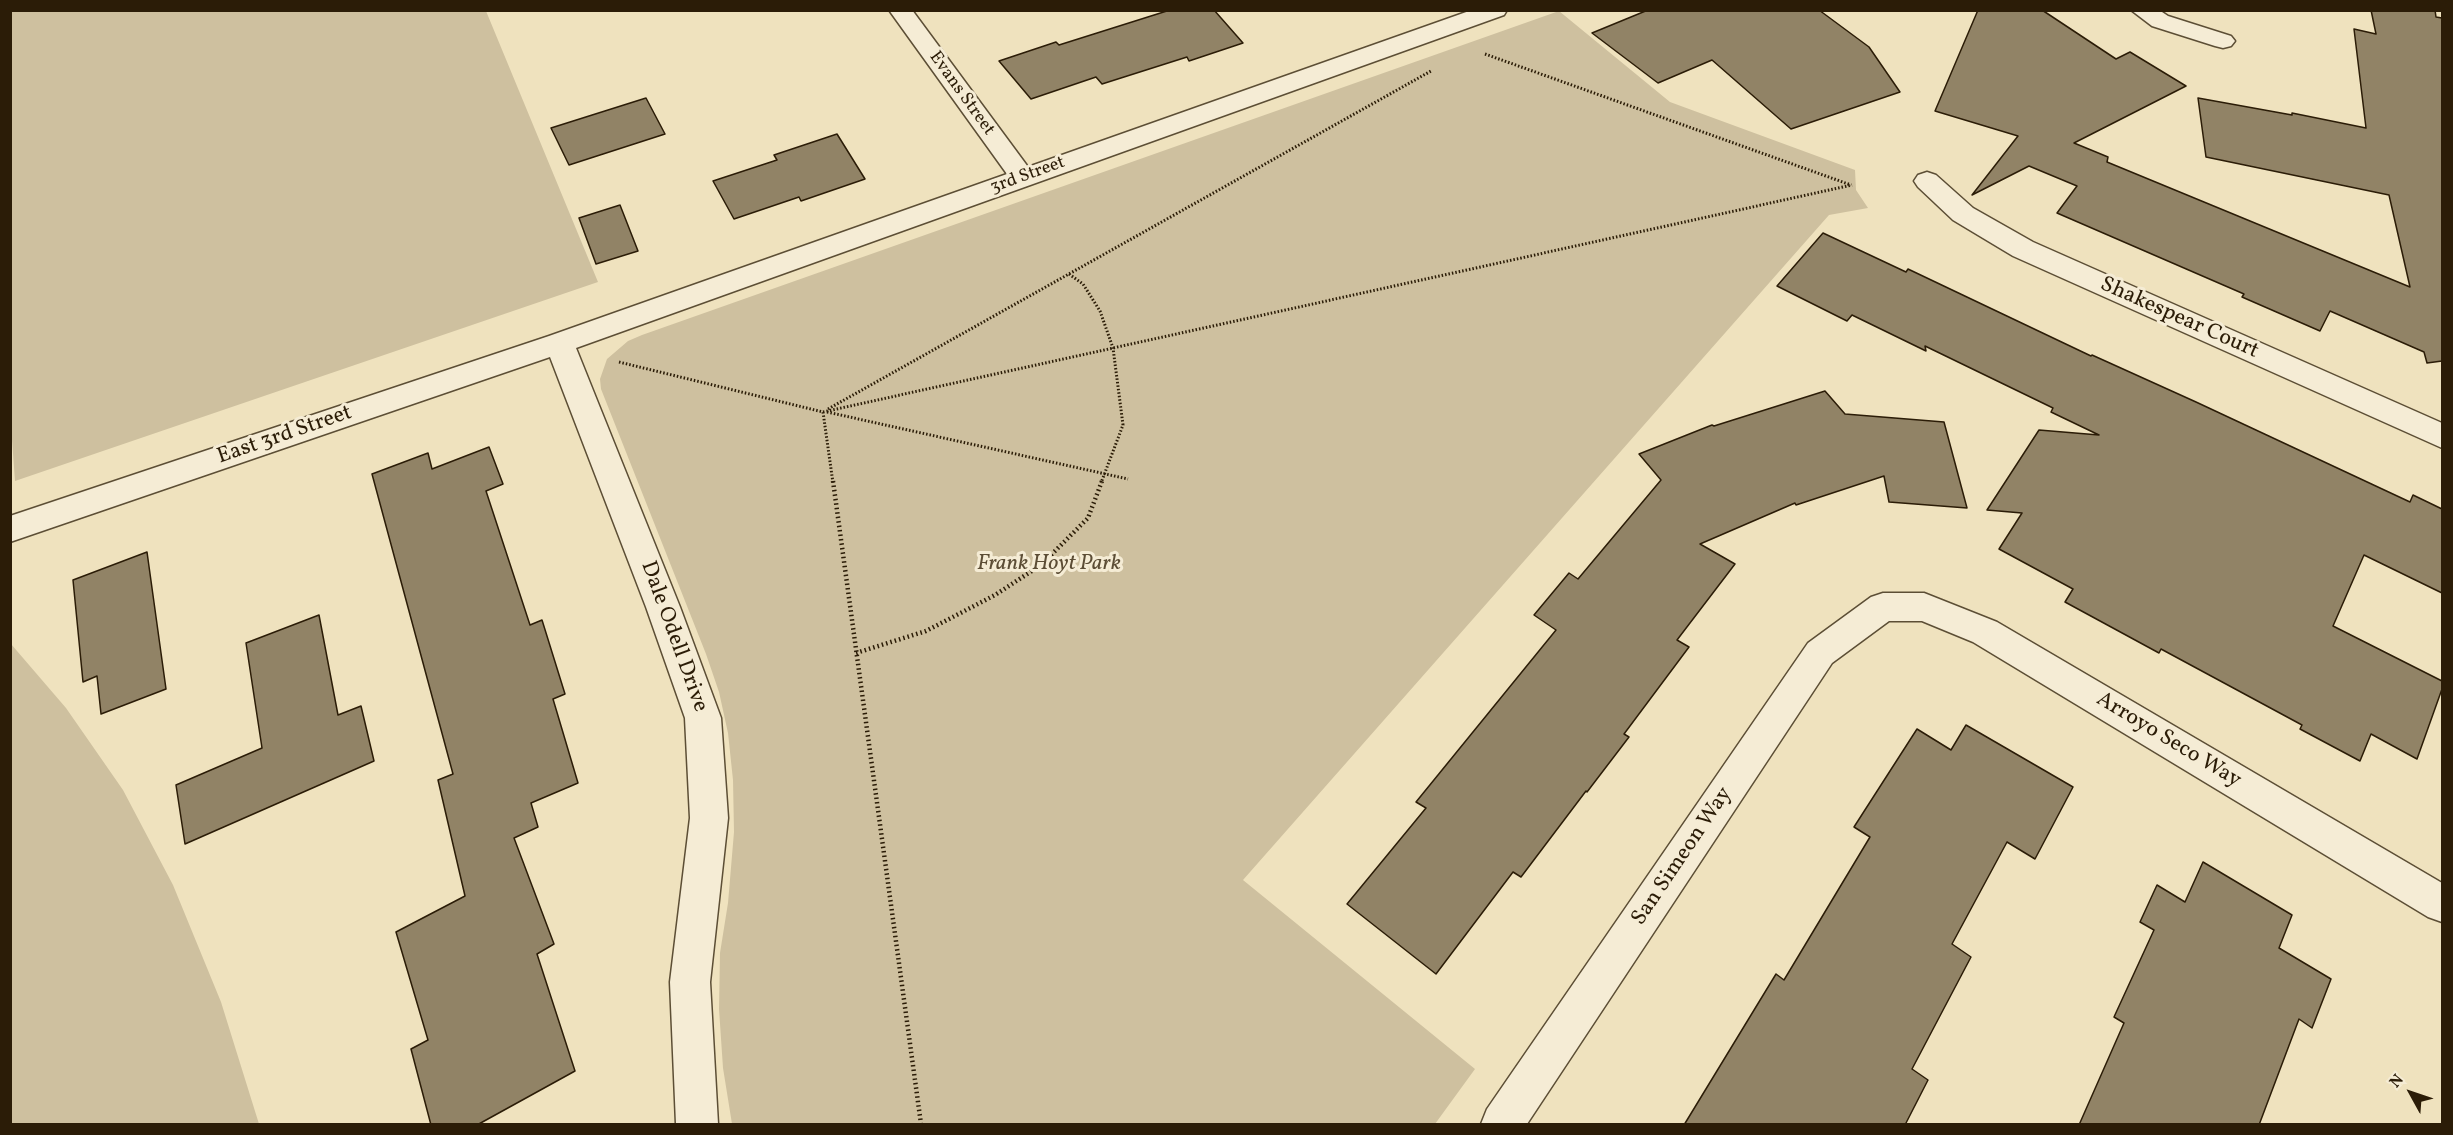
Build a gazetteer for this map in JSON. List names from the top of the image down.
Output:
{
  "streets": {
    "street": [
      "Evans Street",
      "3rd Street",
      "Shakespear Court",
      "East 3rd Street",
      "Dale Odell Drive",
      "Arroyo Seco Way",
      "San Simeon Way"
    ]
  },
  "crossings": [
    ["Evans Street", "3rd Street"],
    ["3rd Street", "East 3rd Street"],
    ["3rd Street", "Dale Odell Drive"],
    ["East 3rd Street", "Dale Odell Drive"],
    ["Arroyo Seco Way", "San Simeon Way"]
  ],
  "parks": ["Frank Hoyt Park"],
  "north": "top left"
}
